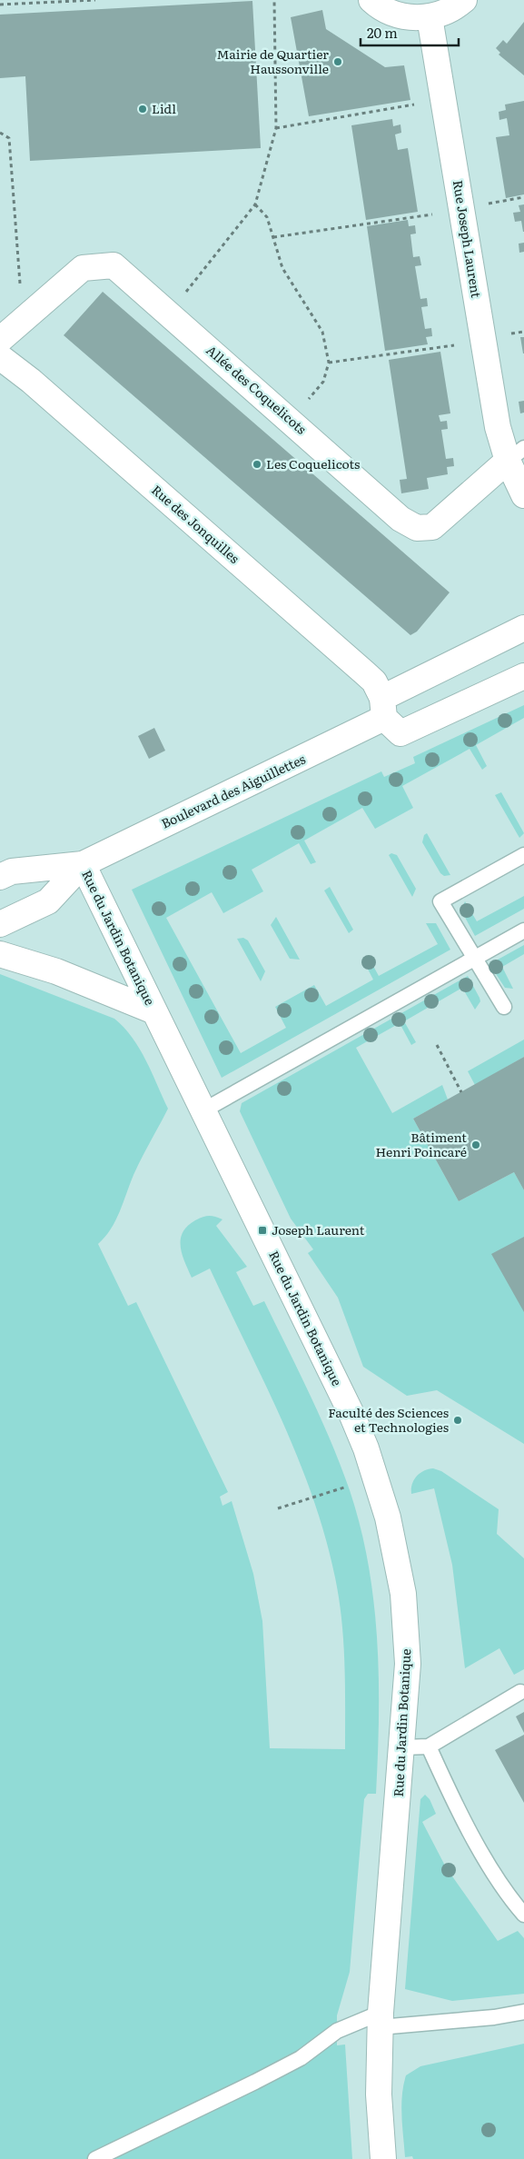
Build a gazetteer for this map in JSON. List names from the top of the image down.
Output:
{
  "streets": {
    "street": [
      "Rue Joseph Laurent",
      "Allée des Coquelicots",
      "Rue des Jonquilles",
      "Boulevard des Aiguillettes",
      "Rue du Jardin Botanique"
    ]
  },
  "crossings": [
    ["Rue Joseph Laurent", "Allée des Coquelicots"],
    ["Rue des Jonquilles", "Boulevard des Aiguillettes"],
    ["Boulevard des Aiguillettes", "Rue du Jardin Botanique"]
  ],
  "places": {
    "other": [
      "Mairie de Quartier Haussonville",
      "Lidl",
      "Les Coquelicots",
      "Bâtiment Henri Poincaré",
      "Faculté des Sciences et Technologies"
    ],
    "transit": ["Joseph Laurent"]
  },
  "scale_bar": "20 m"
}
